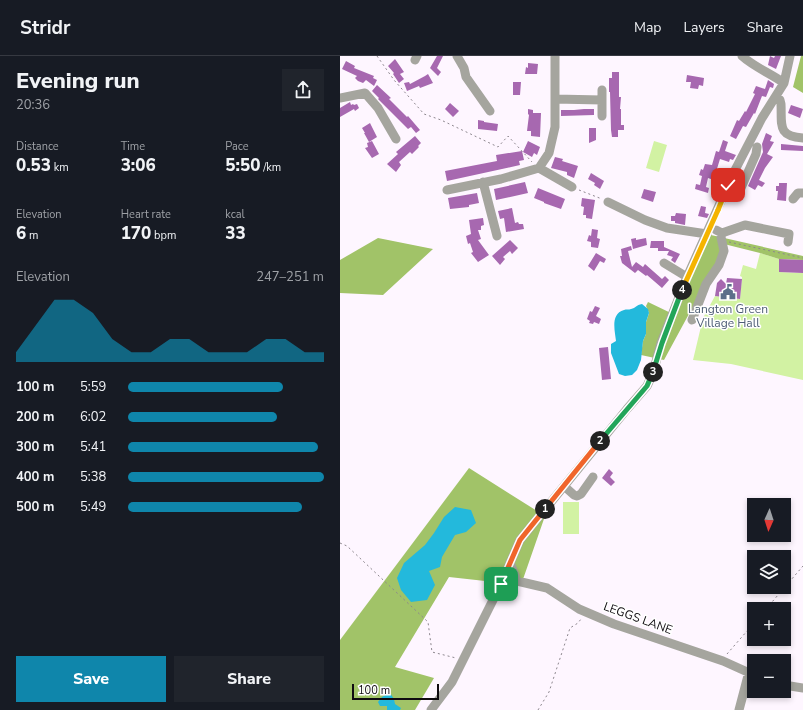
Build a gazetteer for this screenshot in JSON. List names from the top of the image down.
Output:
{
  "streets": {
    "street": ["LEGGS LANE"]
  },
  "places": {
    "public building": ["Langton Green Village Hall"]
  },
  "scale_bar": "100 m",
  "north": "bottom",
  "page": {
    "header": "Stridr",
    "nav": ["Map", "Layers", "Share"],
    "heading": ["Evening run", "20:36"],
    "stats": [
      ["Distance", "0.53 km"],
      ["Time", "3:06"],
      ["Pace", "5:50 /km"],
      ["Elevation", "6 m"],
      ["Heart rate", "170 bpm"],
      ["kcal", "33"]
    ],
    "chart": ["Elevation", "247–251 m"],
    "pins": [
      "4",
      "3",
      "2",
      "1"
    ],
    "list": [
      {
        "name": "100 m",
        "note": "5:59"
      },
      {
        "name": "200 m",
        "note": "6:02"
      },
      {
        "name": "300 m",
        "note": "5:41"
      },
      {
        "name": "400 m",
        "note": "5:38"
      },
      {
        "name": "500 m",
        "note": "5:49"
      }
    ],
    "map_buttons": ["+", "−"],
    "buttons": ["Save", "Share"],
    "scale": "100 m"
  }
}
